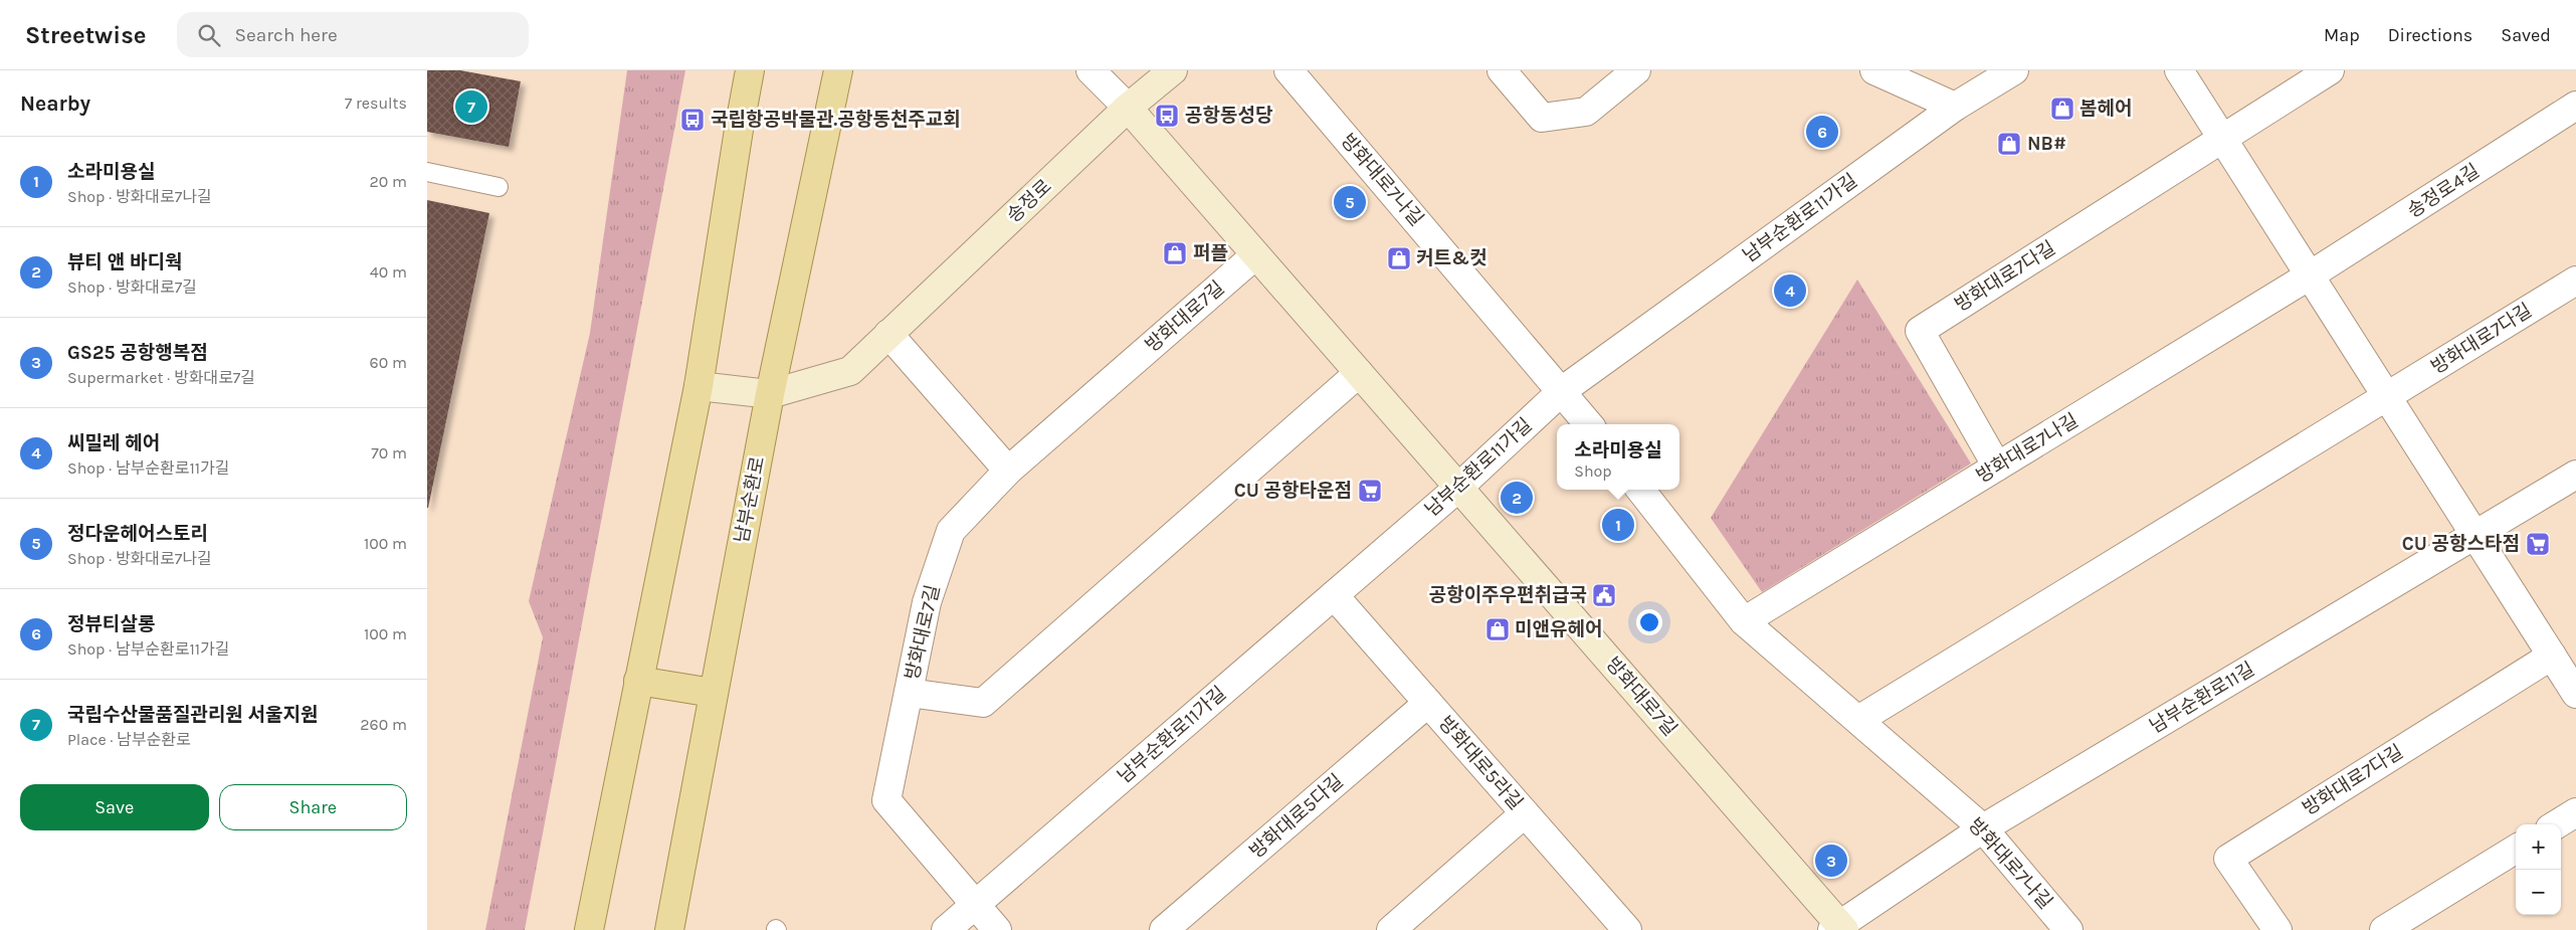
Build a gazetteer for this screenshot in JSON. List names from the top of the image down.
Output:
{
  "streets": {
    "main road": ["남부순환로"],
    "street": [
      "방화대로7나길",
      "송정로4길",
      "송정로",
      "남부순환로11가길",
      "방화대로7다길",
      "방화대로7길",
      "남부순환로11길",
      "방화대로5라길",
      "방화대로5다길"
    ]
  },
  "crossings": [
    ["방화대로7나길", "송정로4길"],
    ["방화대로7나길", "남부순환로11가길"],
    ["방화대로7나길", "방화대로7다길"],
    ["방화대로7나길", "남부순환로11길"],
    ["송정로", "방화대로7길"],
    ["송정로", "남부순환로"],
    ["남부순환로11가길", "방화대로7길"],
    ["남부순환로11가길", "방화대로5라길"],
    ["방화대로7길", "남부순환로11길"],
    ["방화대로5라길", "방화대로5다길"]
  ],
  "places": {
    "shop": [
      "봄헤어",
      "NB#",
      "퍼플",
      "커트&컷",
      "미앤유헤어"
    ],
    "bus stop": ["공항동성당", "국립항공박물관.공항동천주교회"],
    "supermarket": ["CU 공항타운점", "CU 공항스타점"],
    "public building": ["공항이주우편취급국"]
  },
  "page": {
    "header": "Streetwise",
    "search": "Search here",
    "nav": ["Map", "Directions", "Saved"],
    "heading": ["Nearby", "7 results"],
    "pins": [
      "7",
      "6",
      "5",
      "4",
      "2",
      "1",
      "3"
    ],
    "list": [
      {
        "mark": "1",
        "name": "소라미용실",
        "note": "Shop · 방화대로7나길",
        "value": "20 m"
      },
      {
        "mark": "2",
        "name": "뷰티 앤 바디웍",
        "note": "Shop · 방화대로7길",
        "value": "40 m"
      },
      {
        "mark": "3",
        "name": "GS25 공항행복점",
        "note": "Supermarket · 방화대로7길",
        "value": "60 m"
      },
      {
        "mark": "4",
        "name": "씨밀레 헤어",
        "note": "Shop · 남부순환로11가길",
        "value": "70 m"
      },
      {
        "mark": "5",
        "name": "정다운헤어스토리",
        "note": "Shop · 방화대로7나길",
        "value": "100 m"
      },
      {
        "mark": "6",
        "name": "정뷰티살롱",
        "note": "Shop · 남부순환로11가길",
        "value": "100 m"
      },
      {
        "mark": "7",
        "name": "국립수산물품질관리원 서울지원",
        "note": "Place · 남부순환로",
        "value": "260 m"
      }
    ],
    "popup": ["소라미용실", "Shop"],
    "buttons": ["Save", "Share"],
    "map_buttons": ["+", "−"]
  }
}
